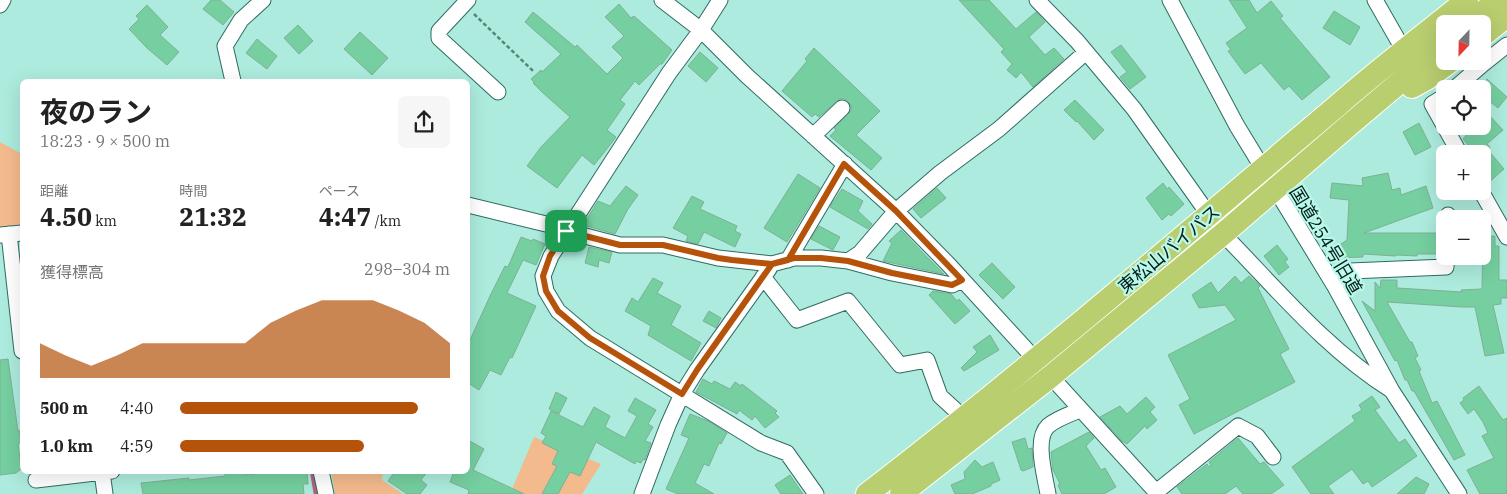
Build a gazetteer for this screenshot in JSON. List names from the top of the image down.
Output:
{
  "streets": {
    "highway": ["東松山バイパス"],
    "street": ["国道254号旧道"]
  },
  "crossings": [
    ["国道254号旧道", "東松山バイパス"]
  ],
  "north": "bottom",
  "page": {
    "map_buttons": ["+", "−"],
    "heading": ["夜のラン", "18:23 · 9 × 500 m"],
    "stats": [
      ["距離", "4.50 km"],
      ["時間", "21:32"],
      ["ペース", "4:47 /km"]
    ],
    "chart": ["獲得標高", "298–304 m"],
    "list": [
      {
        "name": "500 m",
        "note": "4:40"
      },
      {
        "name": "1.0 km",
        "note": "4:59"
      }
    ]
  }
}
